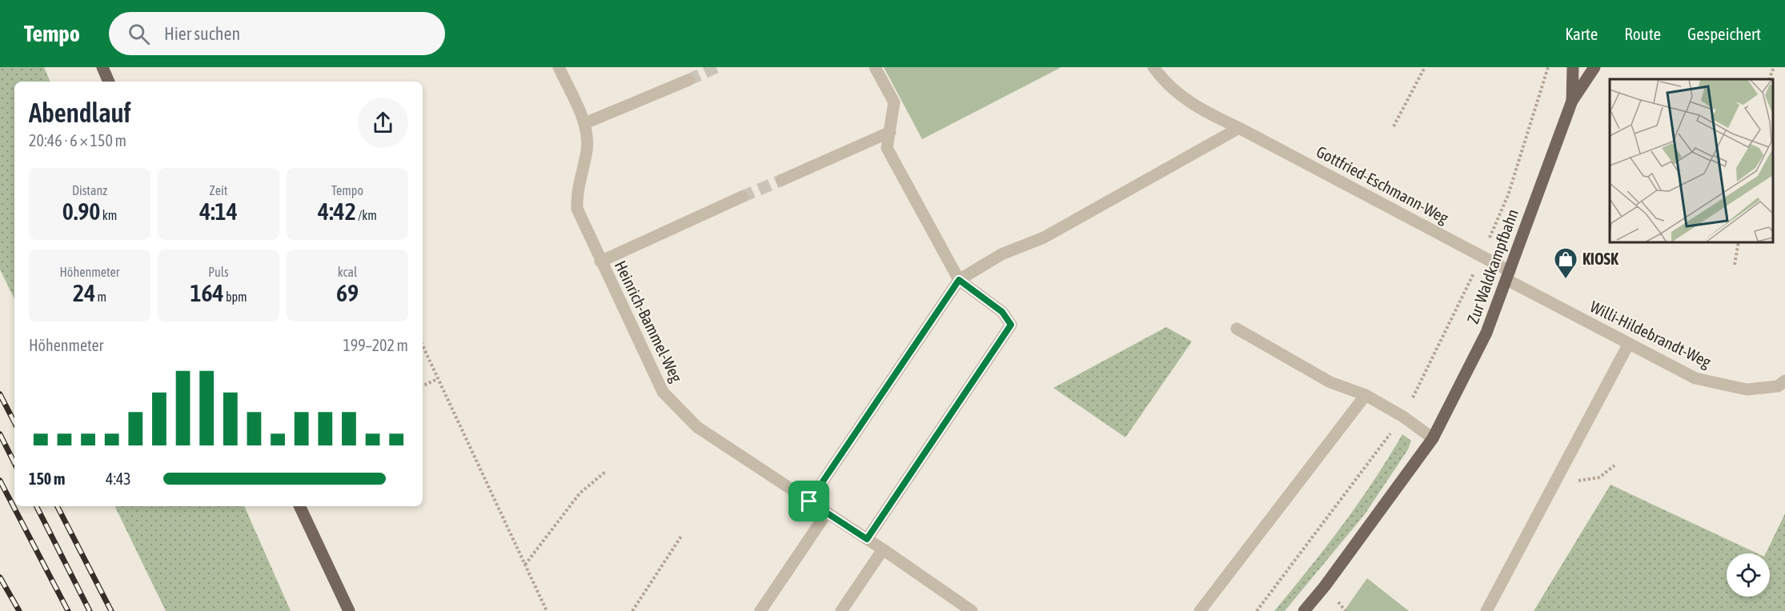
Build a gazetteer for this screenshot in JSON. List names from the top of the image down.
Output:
{
  "streets": {
    "main road": ["Zur Waldkampfbahn"],
    "street": ["Gottfried-Eschmann-Weg", "Heinrich-Bammel-Weg", "Willi-Hildebrandt-Weg"]
  },
  "crossings": [
    ["Gottfried-Eschmann-Weg", "Zur Waldkampfbahn"],
    ["Gottfried-Eschmann-Weg", "Willi-Hildebrandt-Weg"],
    ["Zur Waldkampfbahn", "Willi-Hildebrandt-Weg"]
  ],
  "places": {
    "shop": ["KIOSK"]
  },
  "page": {
    "header": "Tempo",
    "search": "Hier suchen",
    "nav": ["Karte", "Route", "Gespeichert"],
    "heading": ["Abendlauf", "20:46 · 6 × 150 m"],
    "stats": [
      ["Distanz", "0.90 km"],
      ["Zeit", "4:14"],
      ["Tempo", "4:42 /km"],
      ["Höhenmeter", "24 m"],
      ["Puls", "164 bpm"],
      ["kcal", "69"]
    ],
    "chart": ["Höhenmeter", "199–202 m"],
    "list": [
      {
        "name": "150 m",
        "note": "4:43"
      }
    ]
  }
}
